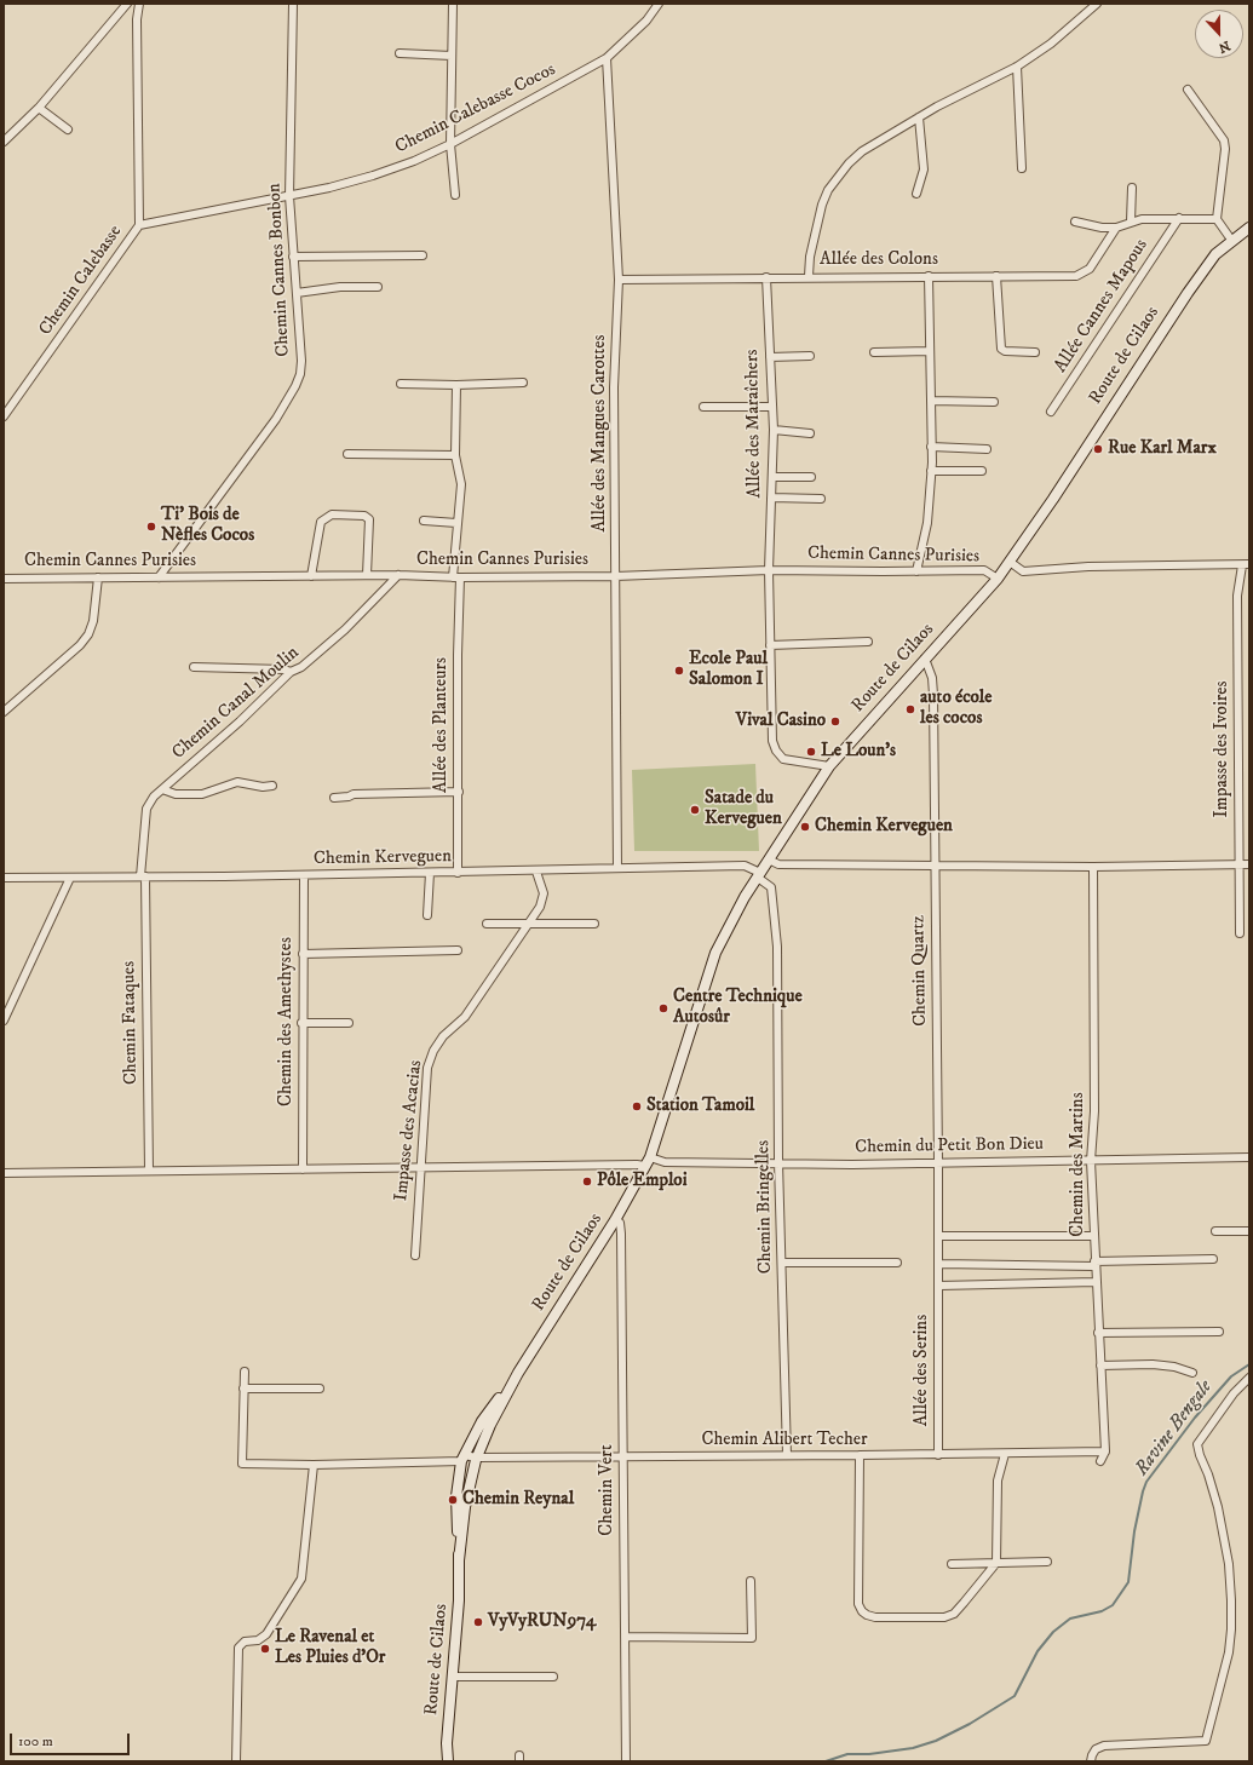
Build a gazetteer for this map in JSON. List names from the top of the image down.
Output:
{
  "streets": {
    "main road": ["Route de Cilaos"],
    "street": [
      "Chemin Calebasse Cocos",
      "Allée des Colons",
      "Chemin Cannes Bonbon",
      "Chemin Calebasse",
      "Allée Cannes Mapous",
      "Allée des Maraîchers",
      "Allée des Mangues Carottes",
      "Chemin Cannes Purisies",
      "Chemin Canal Moulin",
      "Allée des Planteurs",
      "Impasse des Ivoires",
      "Chemin Kerveguen",
      "Chemin Quartz",
      "Chemin des Amethystes",
      "Chemin Fataques",
      "Impasse des Acacias",
      "Chemin du Petit Bon Dieu",
      "Chemin des Martins",
      "Chemin Bringelles",
      "Allée des Serins",
      "Chemin Alibert Techer",
      "Chemin Vert"
    ]
  },
  "crossings": [
    ["Chemin Calebasse Cocos", "Chemin Cannes Bonbon"],
    ["Chemin Calebasse Cocos", "Chemin Calebasse"],
    ["Chemin Calebasse Cocos", "Allée des Mangues Carottes"],
    ["Allée des Colons", "Allée des Maraîchers"],
    ["Allée des Colons", "Allée des Mangues Carottes"],
    ["Chemin Cannes Bonbon", "Chemin Cannes Purisies"],
    ["Route de Cilaos", "Allée des Maraîchers"],
    ["Route de Cilaos", "Chemin Cannes Purisies"],
    ["Route de Cilaos", "Chemin Kerveguen"],
    ["Route de Cilaos", "Chemin Quartz"],
    ["Route de Cilaos", "Chemin du Petit Bon Dieu"],
    ["Route de Cilaos", "Chemin Bringelles"],
    ["Route de Cilaos", "Chemin Alibert Techer"],
    ["Route de Cilaos", "Chemin Vert"],
    ["Allée des Maraîchers", "Chemin Cannes Purisies"],
    ["Allée des Mangues Carottes", "Chemin Cannes Purisies"],
    ["Allée des Mangues Carottes", "Chemin Kerveguen"],
    ["Chemin Cannes Purisies", "Chemin Canal Moulin"],
    ["Chemin Cannes Purisies", "Allée des Planteurs"],
    ["Chemin Canal Moulin", "Chemin Kerveguen"],
    ["Chemin Canal Moulin", "Chemin Fataques"],
    ["Allée des Planteurs", "Chemin Kerveguen"],
    ["Chemin Kerveguen", "Chemin des Amethystes"],
    ["Chemin Kerveguen", "Chemin Fataques"],
    ["Chemin Kerveguen", "Impasse des Acacias"],
    ["Chemin Kerveguen", "Chemin Bringelles"],
    ["Chemin Quartz", "Chemin du Petit Bon Dieu"],
    ["Chemin Quartz", "Allée des Serins"],
    ["Chemin des Amethystes", "Chemin du Petit Bon Dieu"],
    ["Chemin Fataques", "Chemin du Petit Bon Dieu"],
    ["Impasse des Acacias", "Chemin du Petit Bon Dieu"],
    ["Chemin du Petit Bon Dieu", "Chemin des Martins"],
    ["Chemin du Petit Bon Dieu", "Chemin Bringelles"],
    ["Chemin des Martins", "Chemin Alibert Techer"],
    ["Chemin Bringelles", "Chemin Alibert Techer"],
    ["Allée des Serins", "Chemin Alibert Techer"],
    ["Chemin Alibert Techer", "Chemin Vert"]
  ],
  "water": ["Ravine Bengale"],
  "places": [
    "Rue Karl Marx",
    "Ti' Bois de Nèfles Cocos",
    "Ecole Paul Salomon I",
    "auto école les cocos",
    "Vival Casino",
    "Le Loun's",
    "Satade du Kerveguen",
    "Chemin Kerveguen",
    "Centre Technique Autosûr",
    "Station Tamoil",
    "Pôle Emploi",
    "Chemin Reynal",
    "VyVyRUN974",
    "Le Ravenal et Les Pluies d'Or"
  ],
  "scale_bar": "100 m",
  "north": "bottom"
}
